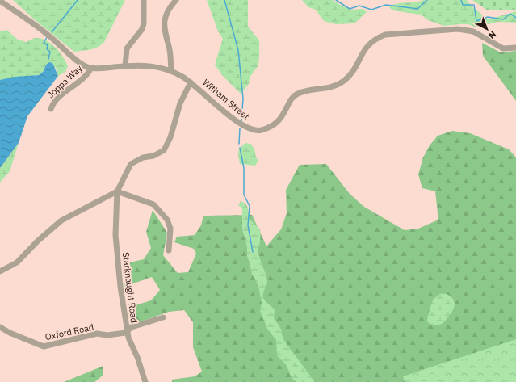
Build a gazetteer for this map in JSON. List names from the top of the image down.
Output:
{
  "streets": {
    "street": [
      "Joppa Way",
      "Witham Street",
      "Starknaught Road",
      "Oxford Road"
    ]
  },
  "crossings": [
    ["Joppa Way", "Witham Street"],
    ["Starknaught Road", "Oxford Road"]
  ],
  "north": "bottom right"
}
